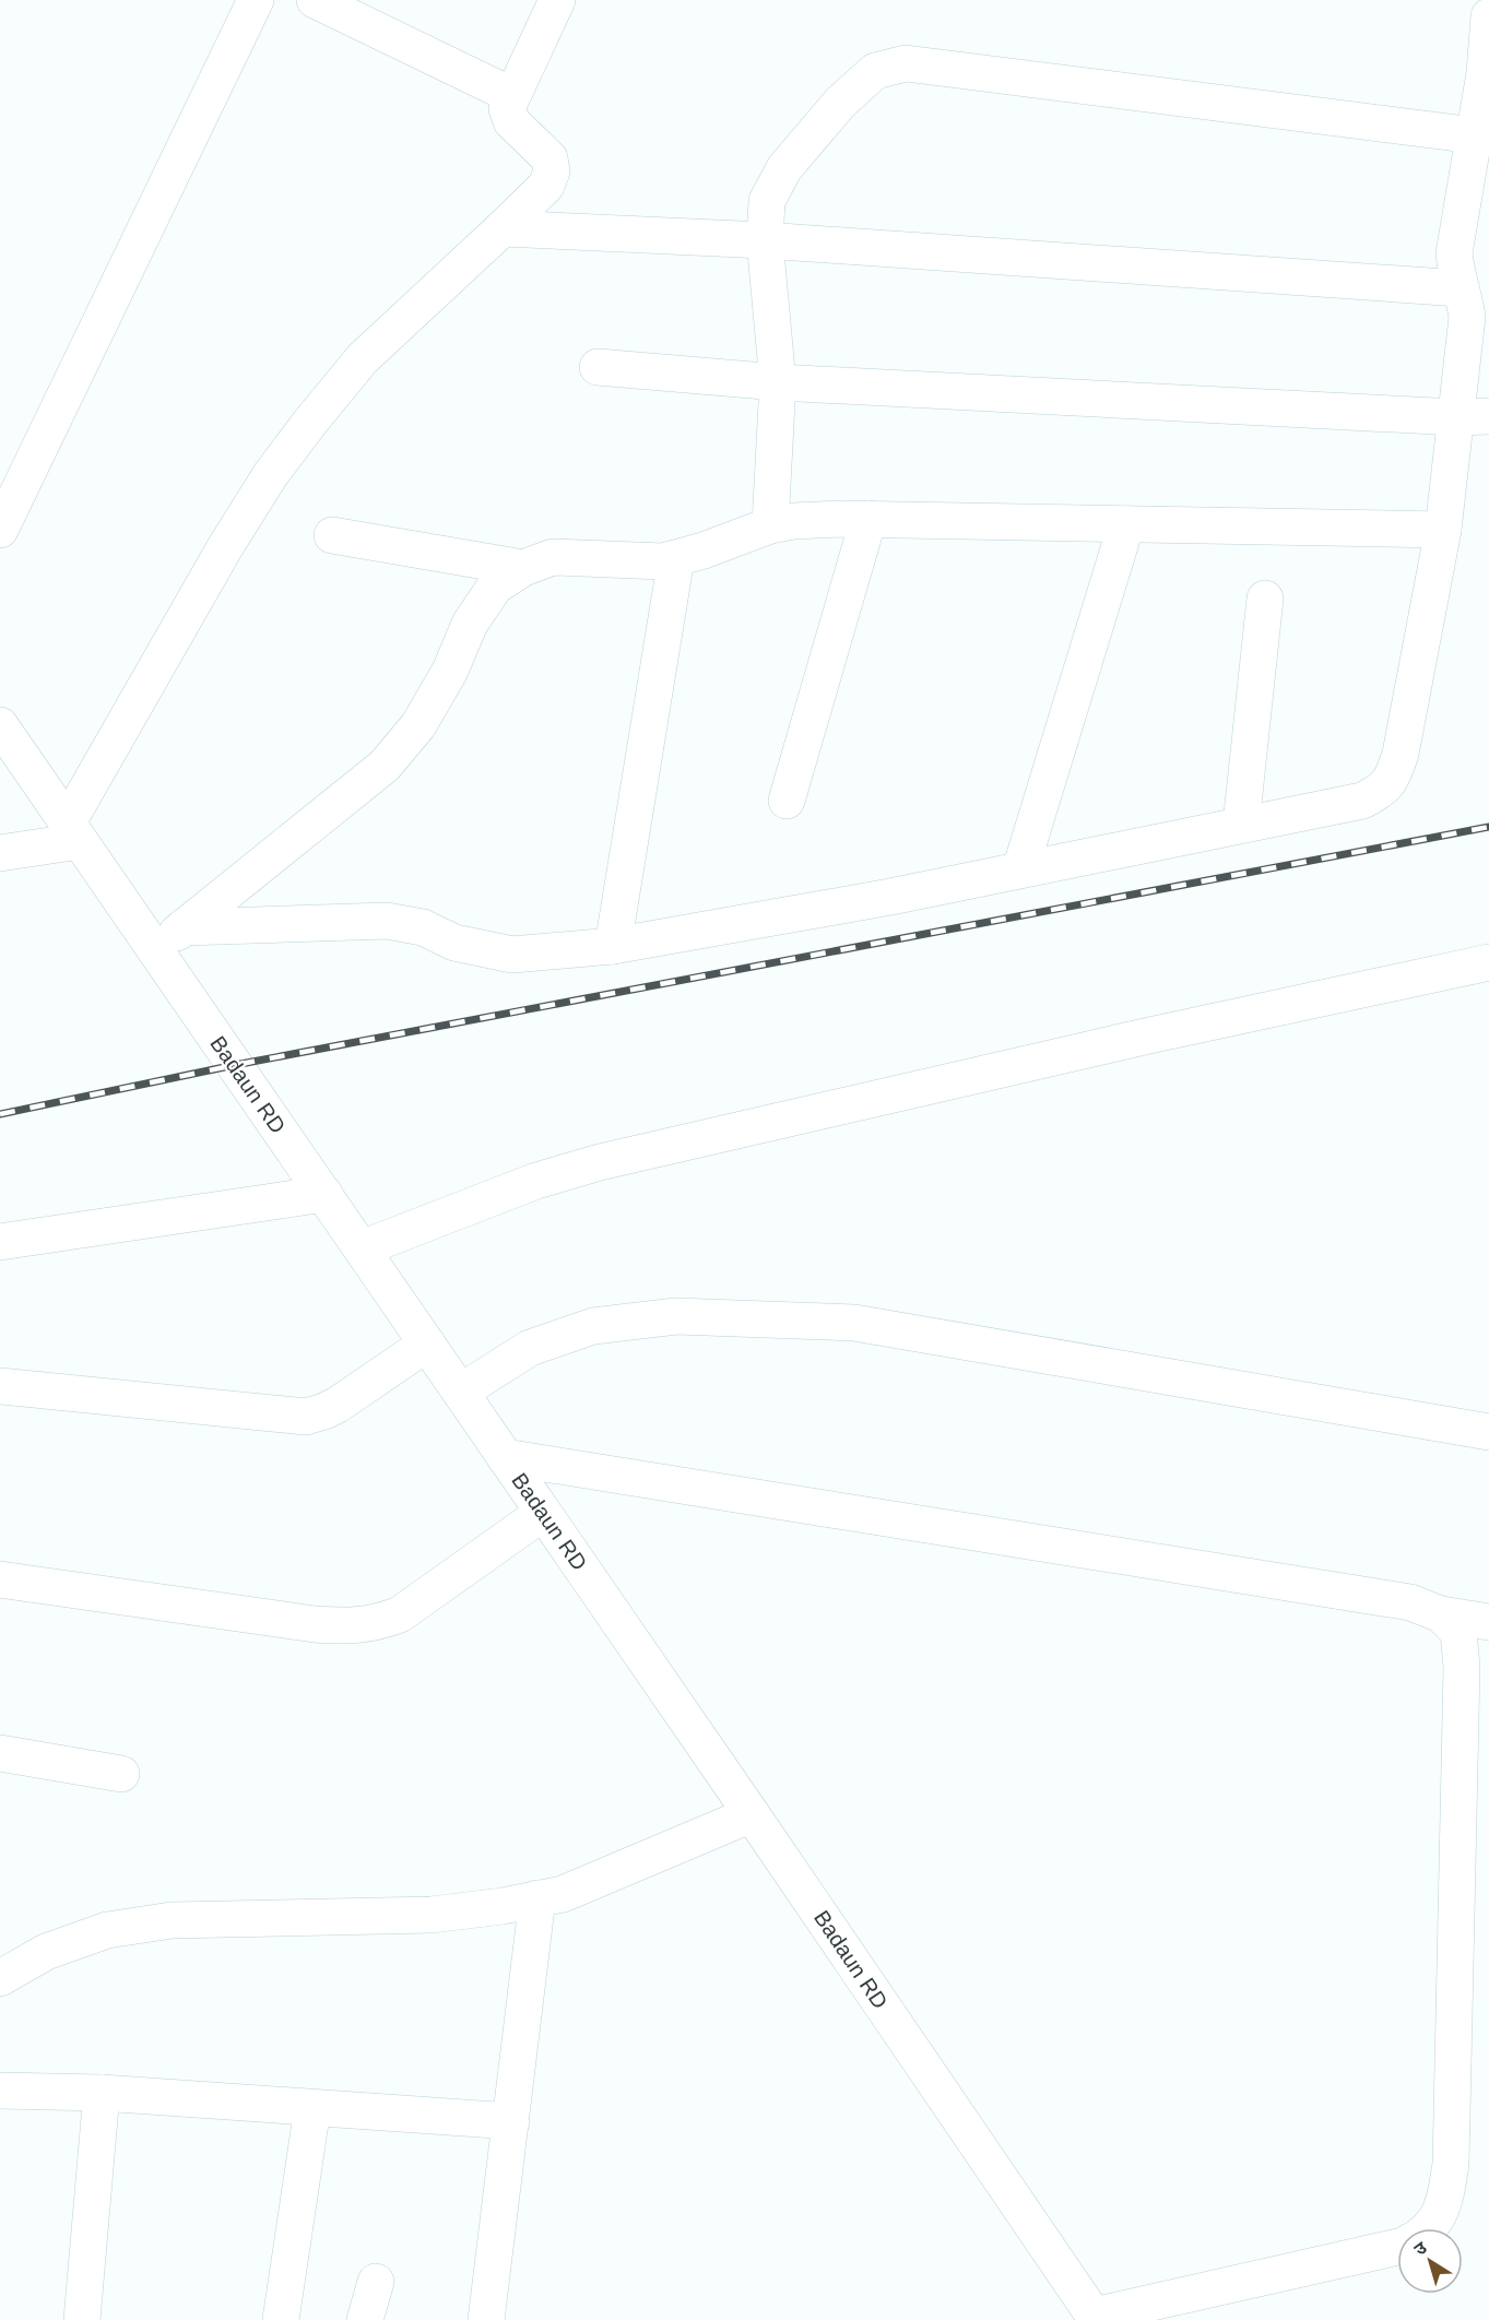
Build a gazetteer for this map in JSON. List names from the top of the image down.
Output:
{
  "streets": {
    "street": ["Badaun RD"]
  },
  "north": "top left"
}
